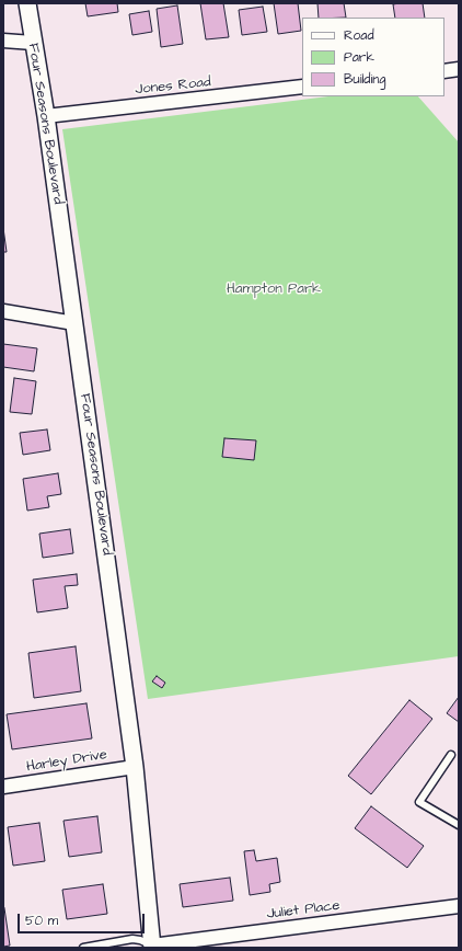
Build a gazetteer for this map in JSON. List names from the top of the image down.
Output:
{
  "streets": {
    "street": [
      "Jones Road",
      "Four Seasons Boulevard",
      "Harley Drive",
      "Juliet Place"
    ]
  },
  "crossings": [
    ["Jones Road", "Four Seasons Boulevard"],
    ["Four Seasons Boulevard", "Harley Drive"],
    ["Four Seasons Boulevard", "Juliet Place"]
  ],
  "parks": ["Hampton Park"],
  "legend": ["Road", "Park", "Building"],
  "scale_bar": "50 m"
}
